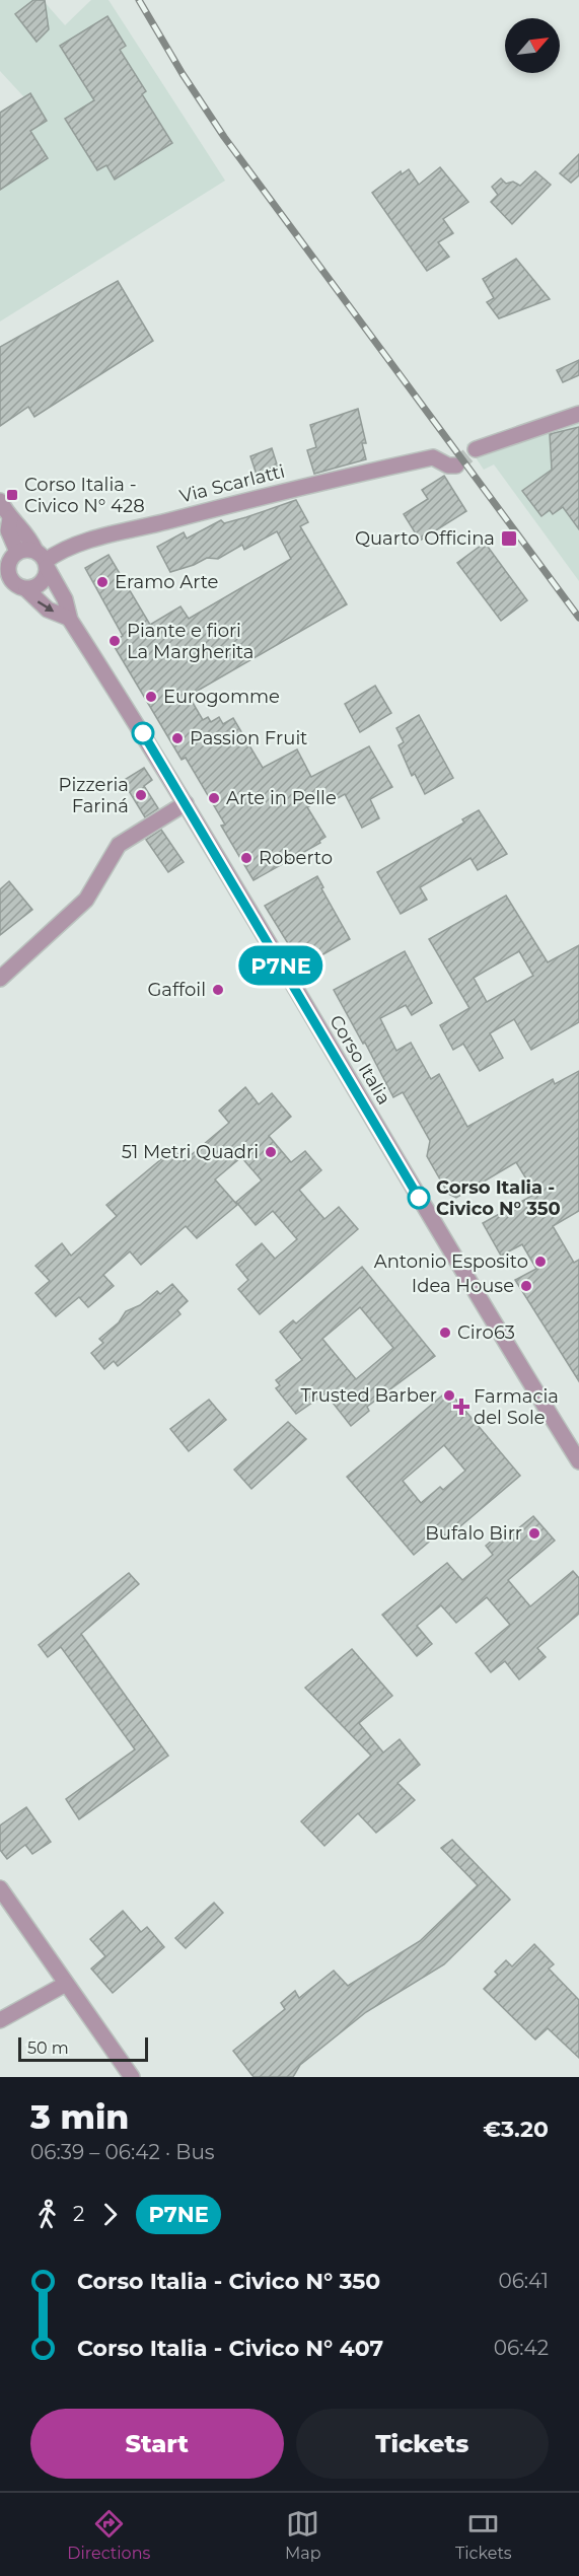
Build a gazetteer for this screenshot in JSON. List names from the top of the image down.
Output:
{
  "streets": {
    "street": ["Via Scarlatti", "Corso Italia"]
  },
  "crossings": [
    ["Via Scarlatti", "Corso Italia"]
  ],
  "places": {
    "transit": ["Corso Italia - Civico N° 428", "Quarto Officina"],
    "other": [
      "Eramo Arte",
      "Piante e fiori La Margherita",
      "Eurogomme",
      "Passion Fruit",
      "Pizzeria Fariná",
      "Arte in Pelle",
      "Roberto",
      "Gaffoil",
      "51 Metri Quadri",
      "Corso Italia - Civico N° 350",
      "Antonio Esposito",
      "Idea House",
      "Ciro63",
      "Trusted Barber",
      "Bufalo Birr"
    ],
    "health": ["Farmacia del Sole"]
  },
  "lines": ["bus line P7NE"],
  "scale_bar": "50 m",
  "north": "top right",
  "page": {
    "on_map": "P7NE",
    "scale": "50 m",
    "heading": ["3 min", "06:39 – 06:42 · Bus", "€3.20"],
    "legs": ["2", "P7NE"],
    "list": [
      {
        "name": "Corso Italia - Civico N° 350",
        "value": "06:41"
      },
      {
        "name": "Corso Italia - Civico N° 407",
        "value": "06:42"
      }
    ],
    "buttons": ["Start", "Tickets"],
    "tabs": ["Directions", "Map", "Tickets"]
  }
}
